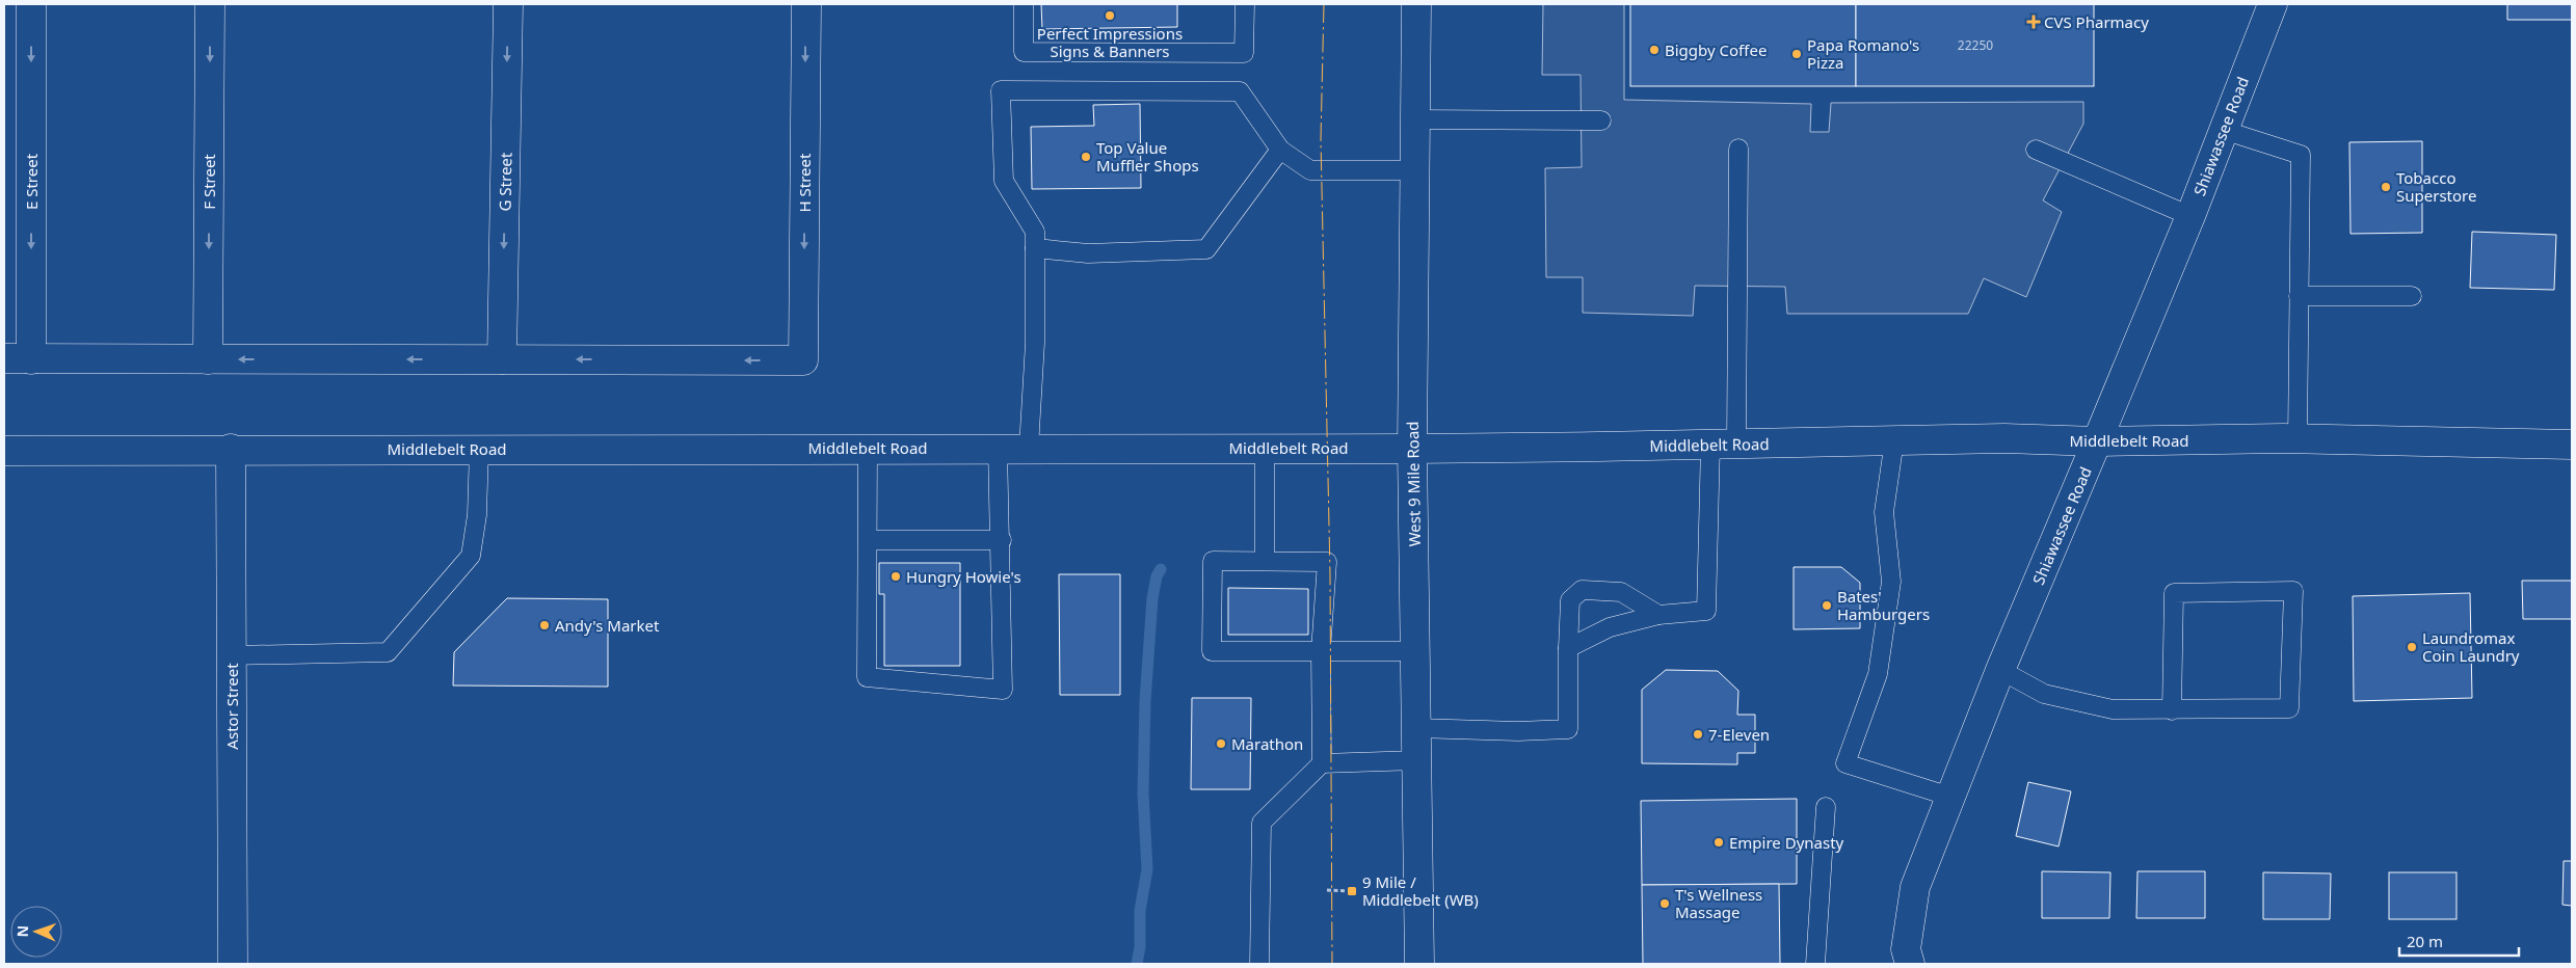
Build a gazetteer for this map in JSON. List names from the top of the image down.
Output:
{
  "streets": {
    "street": [
      "Shiawassee Road",
      "E Street",
      "F Street",
      "G Street",
      "H Street",
      "Middlebelt Road",
      "West 9 Mile Road",
      "Astor Street"
    ]
  },
  "crossings": [
    ["Shiawassee Road", "Middlebelt Road"],
    ["G Street", "H Street"],
    ["Middlebelt Road", "West 9 Mile Road"],
    ["Middlebelt Road", "Astor Street"]
  ],
  "one_way": ["E Street", "F Street", "G Street"],
  "places": {
    "other": [
      "Perfect Impressions Signs & Banners",
      "Biggby Coffee",
      "Papa Romano's Pizza",
      "Top Value Muffler Shops",
      "Tobacco Superstore",
      "Hungry Howie's",
      "Bates' Hamburgers",
      "Andy's Market",
      "Laundromax Coin Laundry",
      "7-Eleven",
      "Marathon",
      "Empire Dynasty",
      "T's Wellness Massage"
    ],
    "health": ["CVS Pharmacy"],
    "transit": ["9 Mile / Middlebelt (WB)"]
  },
  "house_numbers": ["22250"],
  "scale_bar": "20 m",
  "north": "left"
}
